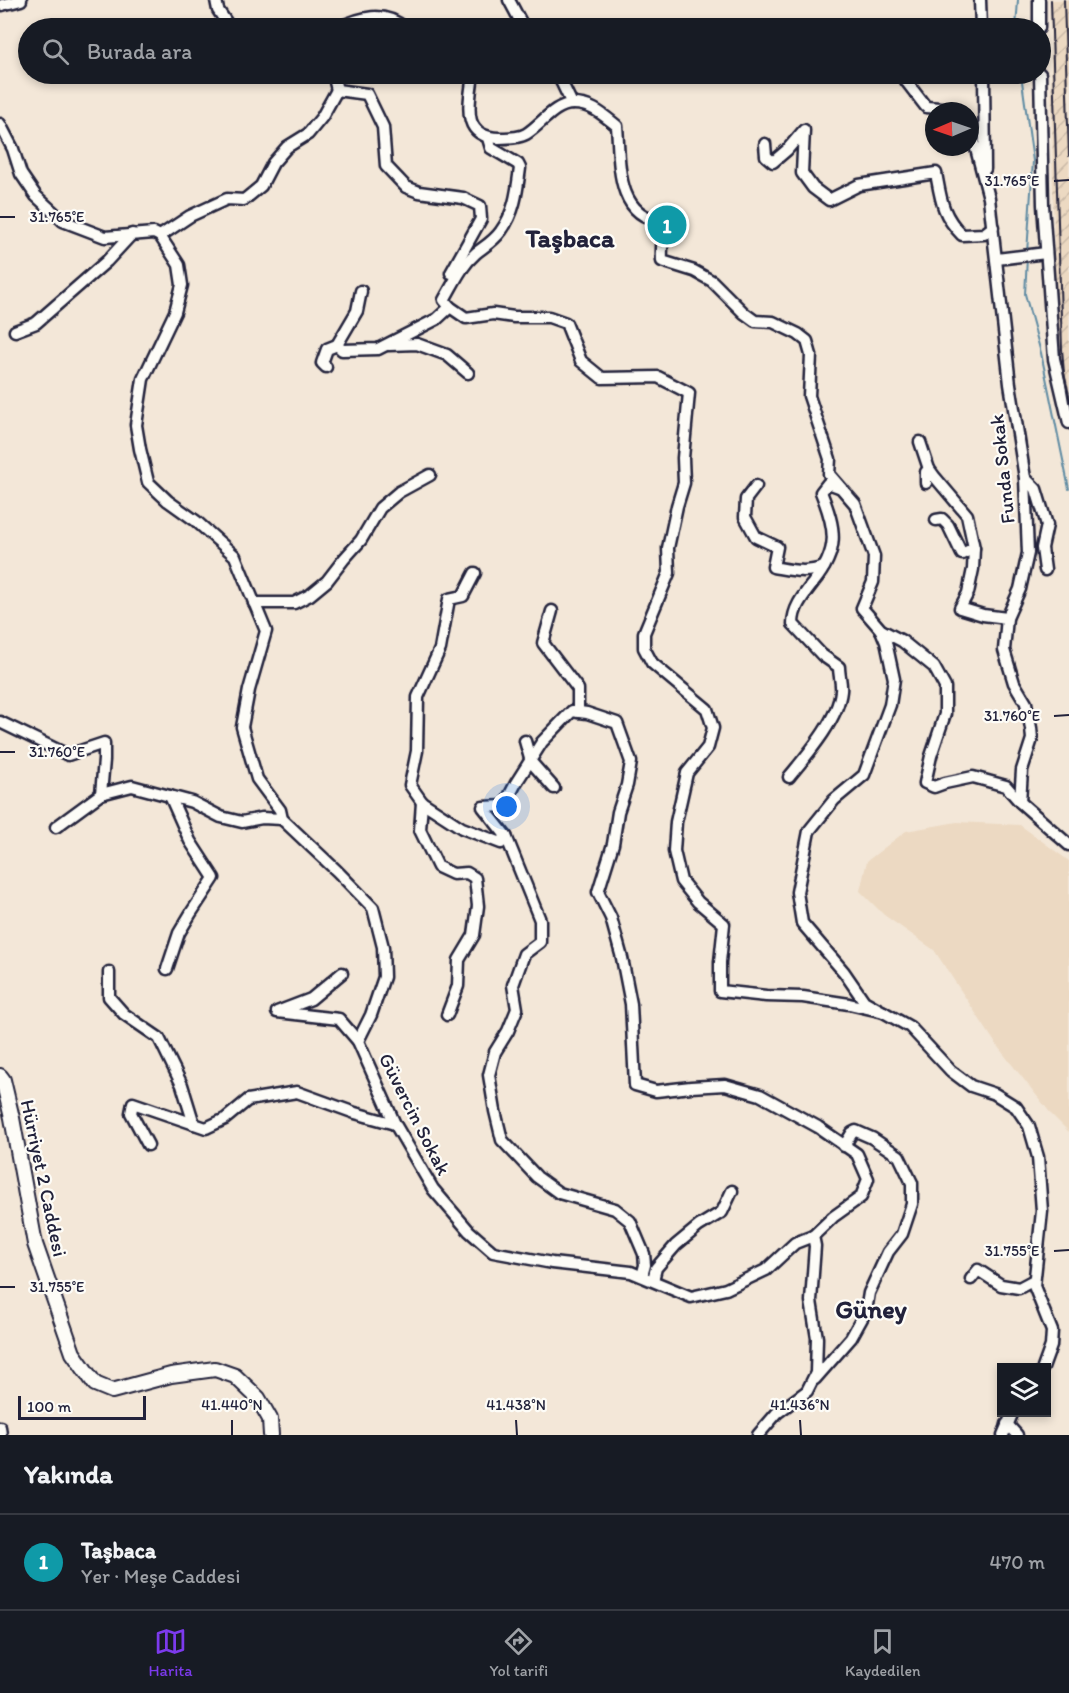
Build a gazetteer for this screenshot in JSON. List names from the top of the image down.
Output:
{
  "streets": {
    "street": ["Funda Sokak", "Güvercin Sokak", "Hürriyet 2 Caddesi"]
  },
  "districts": ["Taşbaca", "Güney"],
  "scale_bar": "100 m",
  "north": "left",
  "page": {
    "search": "Burada ara",
    "pins": "1",
    "scale": "100 m",
    "heading": "Yakında",
    "list": [
      {
        "mark": "1",
        "name": "Taşbaca",
        "note": "Yer · Meşe Caddesi",
        "value": "470 m"
      }
    ],
    "nav": ["Harita", "Yol tarifi", "Kaydedilen"]
  },
  "coordinates": [
    "31.765°E",
    "31.760°E",
    "31.755°E",
    "41.440°N",
    "41.438°N",
    "41.436°N"
  ]
}
